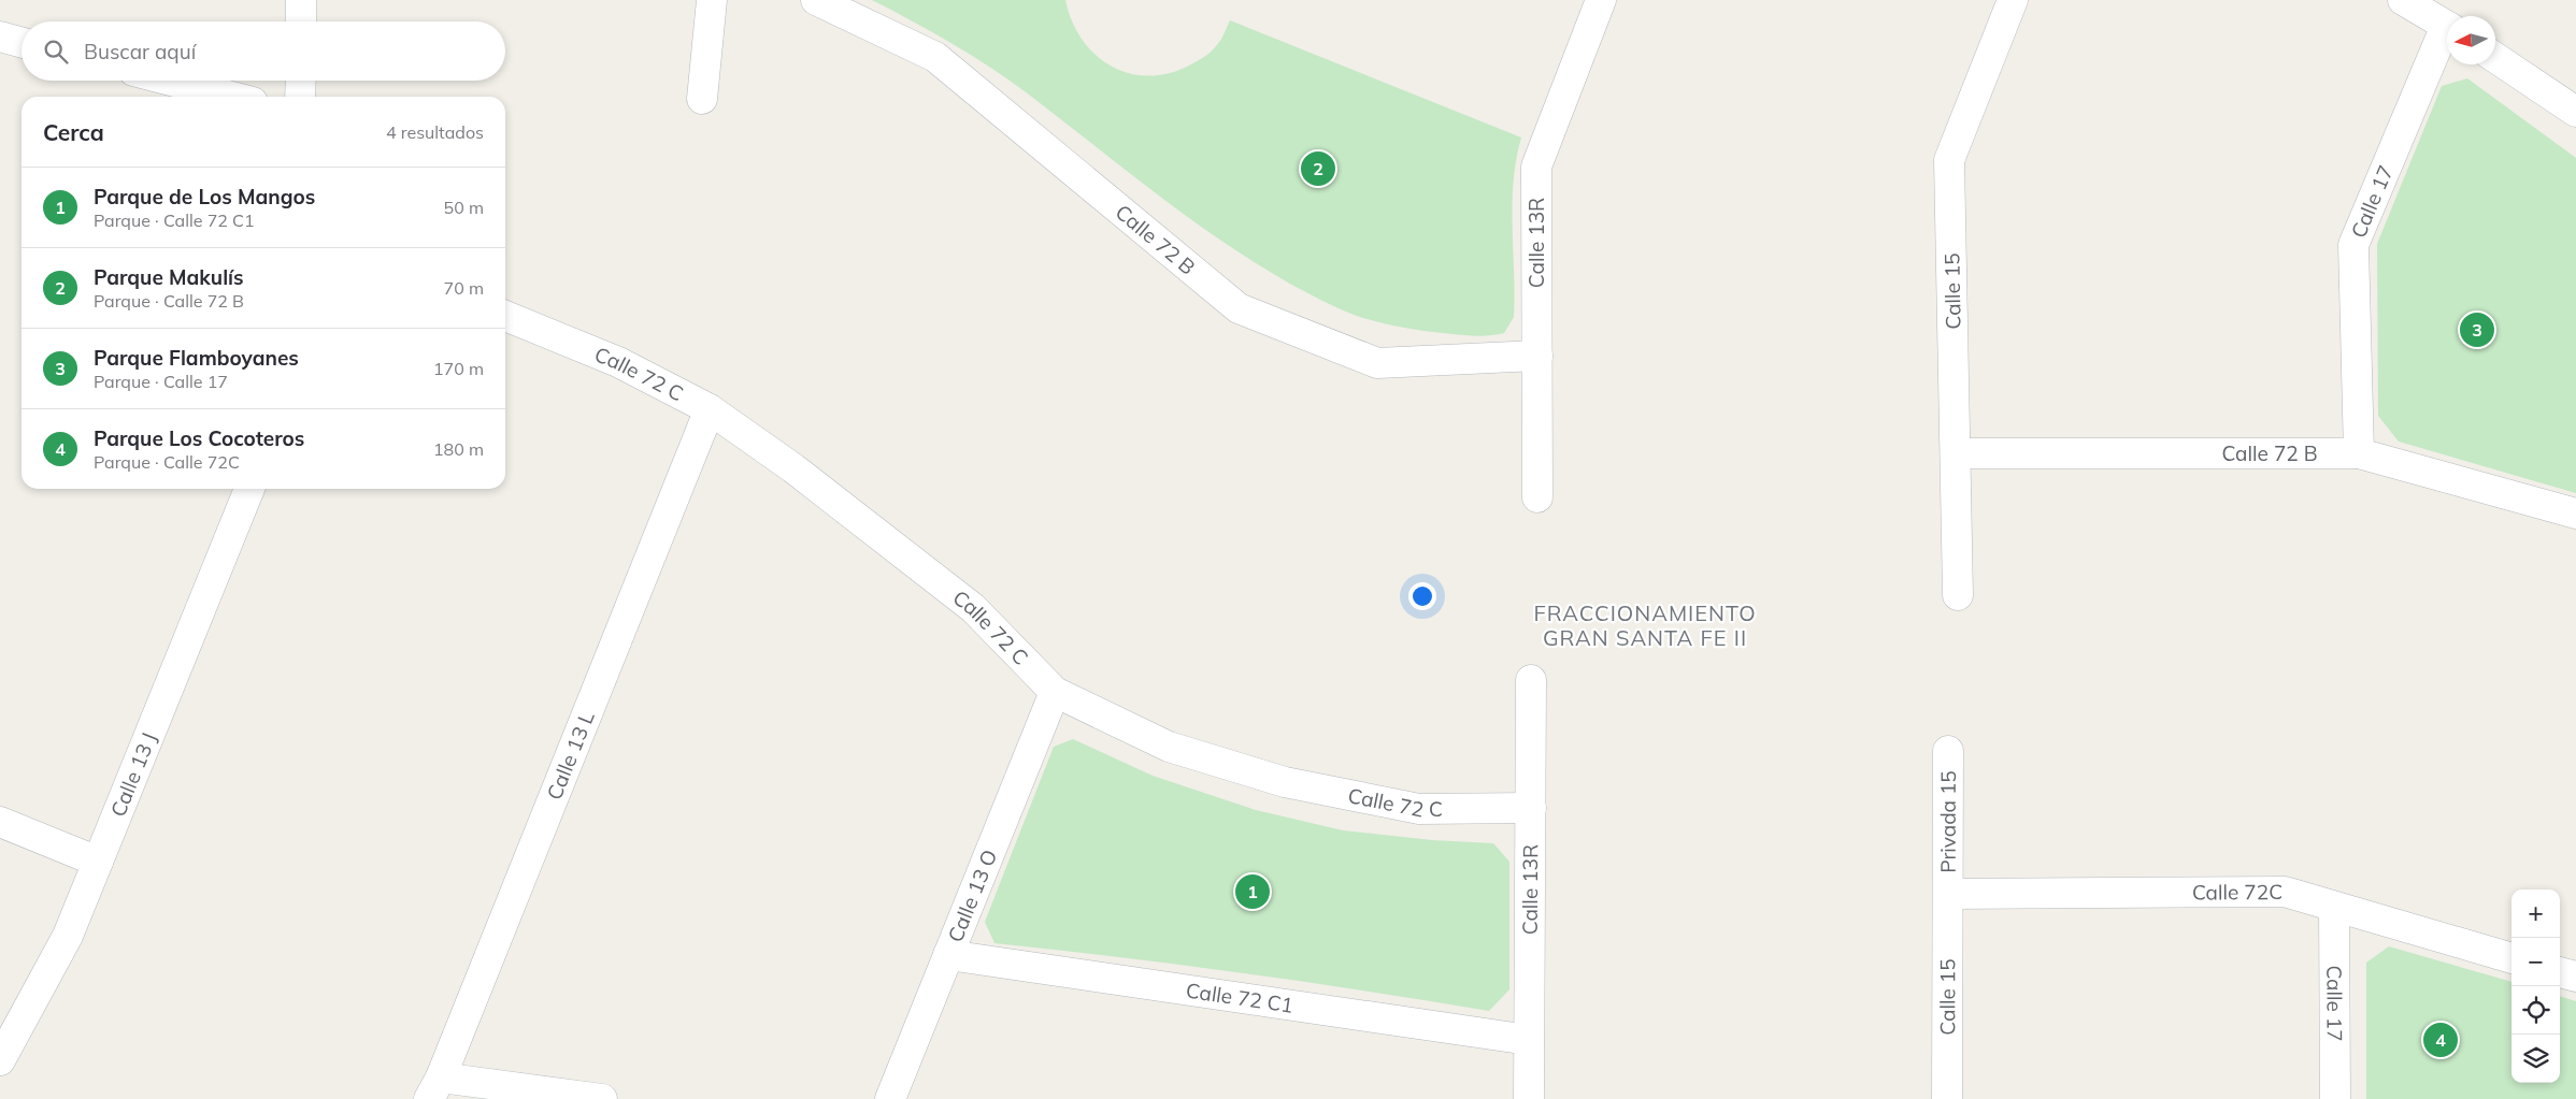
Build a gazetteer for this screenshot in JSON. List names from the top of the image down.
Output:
{
  "streets": {
    "street": [
      "Calle 17",
      "Calle 72 B",
      "Calle 13R",
      "Calle 15",
      "Calle 72 C",
      "Calle 13 L",
      "Calle 13 J",
      "Privada 15",
      "Calle 72C",
      "Calle 13 O",
      "Calle 72 C1"
    ]
  },
  "crossings": [
    ["Calle 17", "Calle 72 B"],
    ["Calle 17", "Calle 72C"],
    ["Calle 72 B", "Calle 13R"],
    ["Calle 72 B", "Calle 15"],
    ["Calle 13R", "Calle 72 C"],
    ["Calle 13R", "Calle 72 C1"],
    ["Calle 15", "Privada 15"],
    ["Calle 15", "Calle 72C"],
    ["Calle 72 C", "Calle 13 L"],
    ["Calle 72 C", "Calle 13 O"],
    ["Privada 15", "Calle 72C"],
    ["Calle 13 O", "Calle 72 C1"]
  ],
  "districts": ["FRACCIONAMIENTO GRAN SANTA FE II"],
  "north": "left",
  "page": {
    "search": "Buscar aquí",
    "heading": ["Cerca", "4 resultados"],
    "pins": [
      "2",
      "3",
      "1",
      "4"
    ],
    "list": [
      {
        "mark": "1",
        "name": "Parque de Los Mangos",
        "note": "Parque · Calle 72 C1",
        "value": "50 m"
      },
      {
        "mark": "2",
        "name": "Parque Makulís",
        "note": "Parque · Calle 72 B",
        "value": "70 m"
      },
      {
        "mark": "3",
        "name": "Parque Flamboyanes",
        "note": "Parque · Calle 17",
        "value": "170 m"
      },
      {
        "mark": "4",
        "name": "Parque Los Cocoteros",
        "note": "Parque · Calle 72C",
        "value": "180 m"
      }
    ],
    "map_buttons": ["+", "−"]
  }
}
